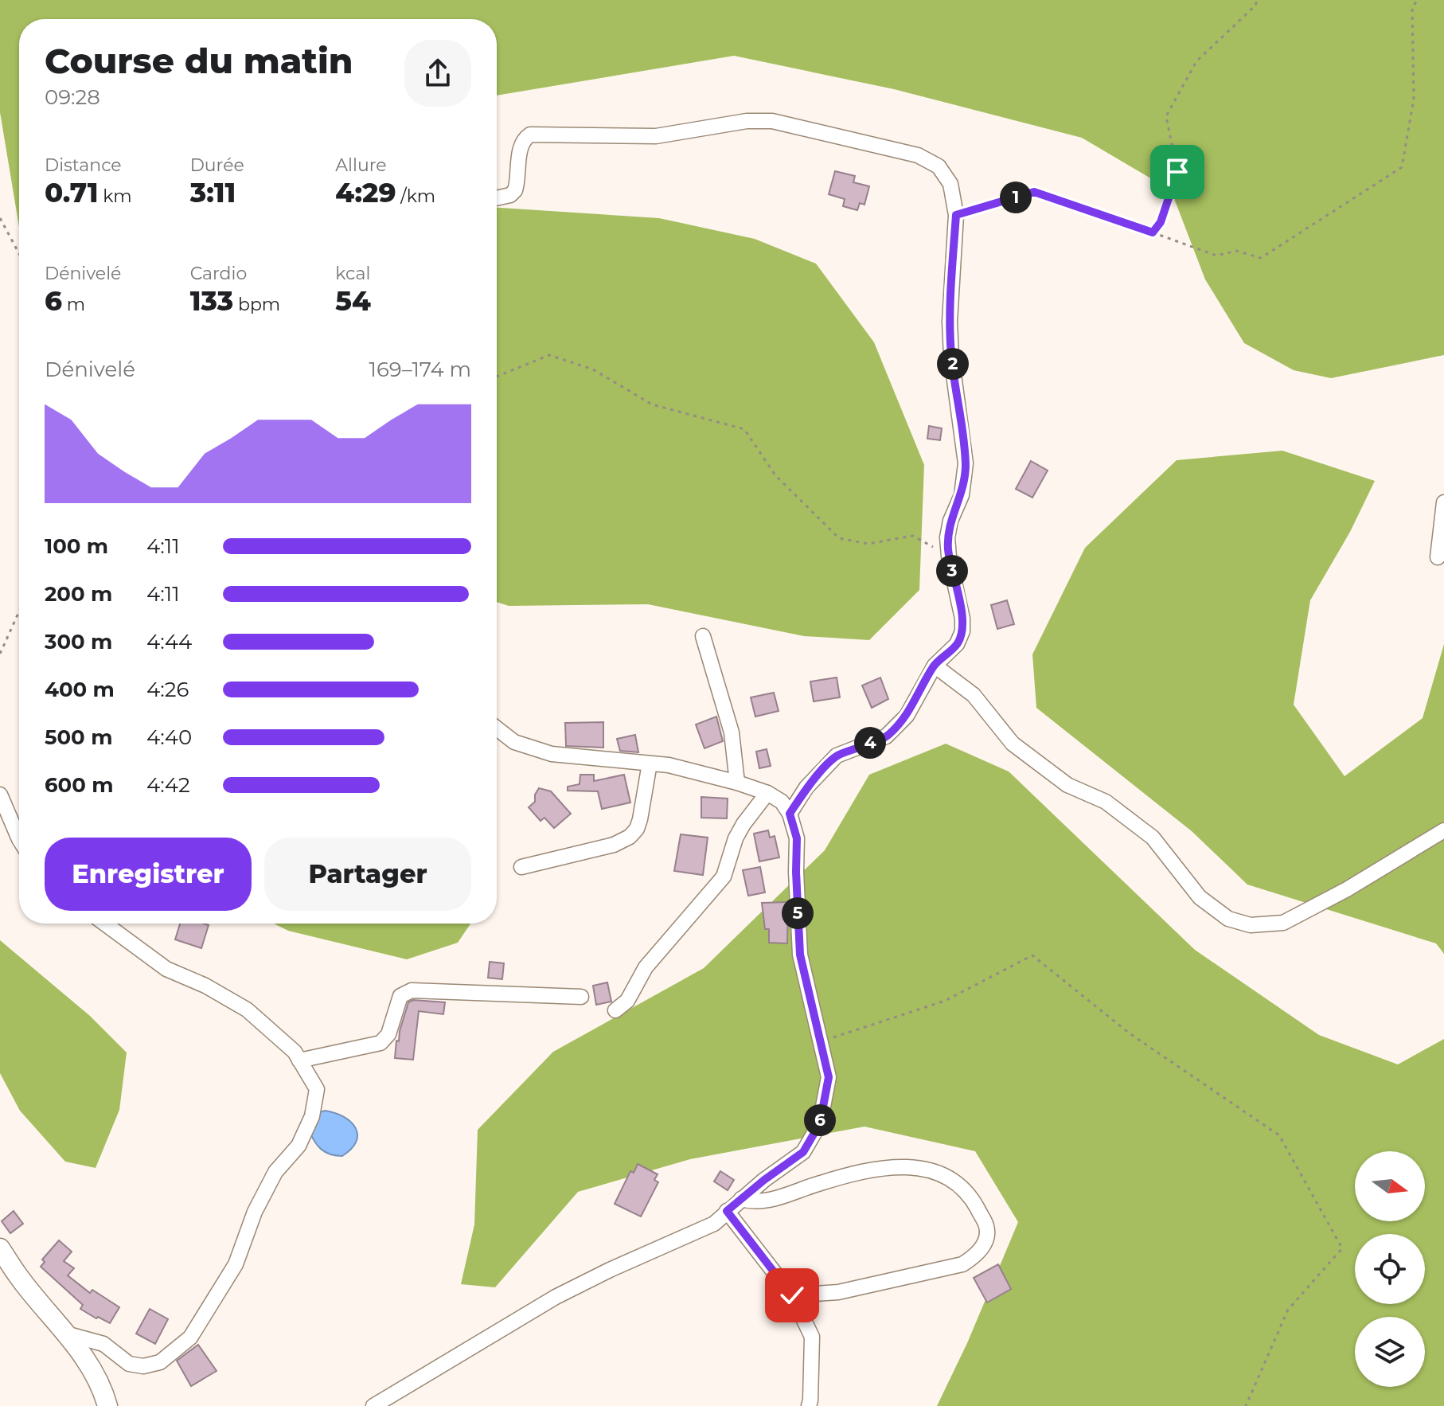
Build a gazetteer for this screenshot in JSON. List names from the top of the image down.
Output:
{
  "north": "right",
  "page": {
    "heading": ["Course du matin", "09:28"],
    "stats": [
      ["Distance", "0.71 km"],
      ["Durée", "3:11"],
      ["Allure", "4:29 /km"],
      ["Dénivelé", "6 m"],
      ["Cardio", "133 bpm"],
      ["kcal", "54"]
    ],
    "pins": [
      "1",
      "2",
      "3",
      "4",
      "5",
      "6"
    ],
    "chart": ["Dénivelé", "169–174 m"],
    "list": [
      {
        "name": "100 m",
        "note": "4:11"
      },
      {
        "name": "200 m",
        "note": "4:11"
      },
      {
        "name": "300 m",
        "note": "4:44"
      },
      {
        "name": "400 m",
        "note": "4:26"
      },
      {
        "name": "500 m",
        "note": "4:40"
      },
      {
        "name": "600 m",
        "note": "4:42"
      }
    ],
    "buttons": ["Enregistrer", "Partager"]
  }
}
